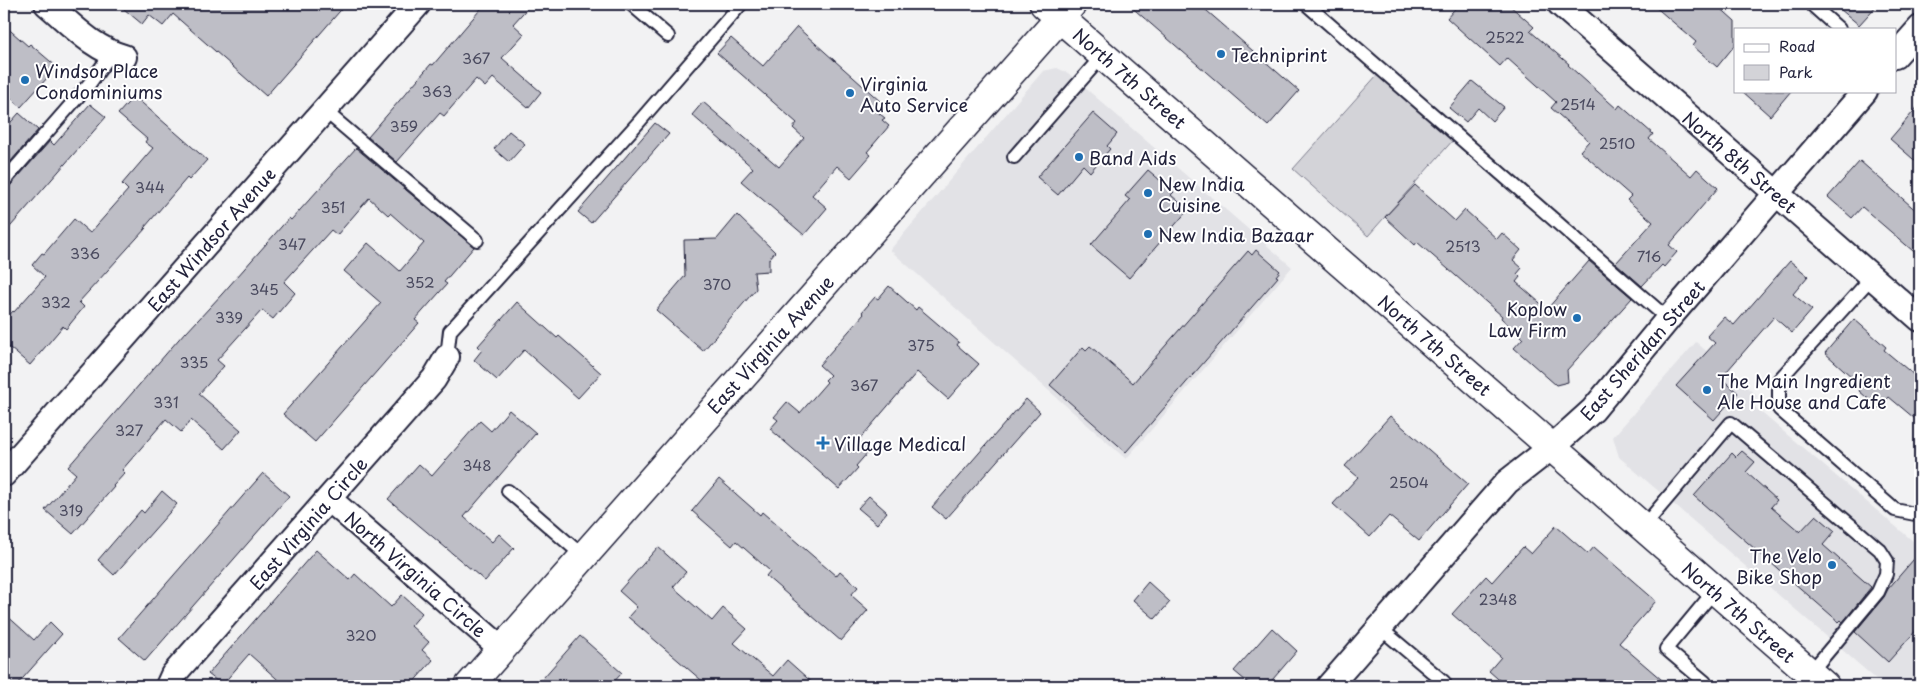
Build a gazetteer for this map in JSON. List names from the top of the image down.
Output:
{
  "streets": {
    "main road": ["North 7th Street", "East Virginia Avenue"],
    "street": [
      "North 8th Street",
      "East Windsor Avenue",
      "East Sheridan Street",
      "East Virginia Circle",
      "North Virginia Circle"
    ]
  },
  "crossings": [
    ["North 7th Street", "East Virginia Avenue"],
    ["North 7th Street", "East Sheridan Street"],
    ["North 8th Street", "East Sheridan Street"],
    ["East Virginia Avenue", "North Virginia Circle"],
    ["East Virginia Circle", "North Virginia Circle"]
  ],
  "places": {
    "other": [
      "Techniprint",
      "Windsor Place Condominiums",
      "Virginia Auto Service",
      "Band Aids",
      "New India Cuisine",
      "New India Bazaar",
      "Koplow Law Firm",
      "The Main Ingredient Ale House and Cafe",
      "The Velo Bike Shop"
    ],
    "health": ["Village Medical"]
  },
  "house_numbers": [
    "2522",
    "367",
    "363",
    "2514",
    "359",
    "2510",
    "344",
    "351",
    "347",
    "2513",
    "336",
    "716",
    "352",
    "370",
    "345",
    "332",
    "339",
    "375",
    "335",
    "367",
    "331",
    "327",
    "348",
    "2504",
    "319",
    "2348",
    "320"
  ],
  "legend": ["Road", "Park"]
}
